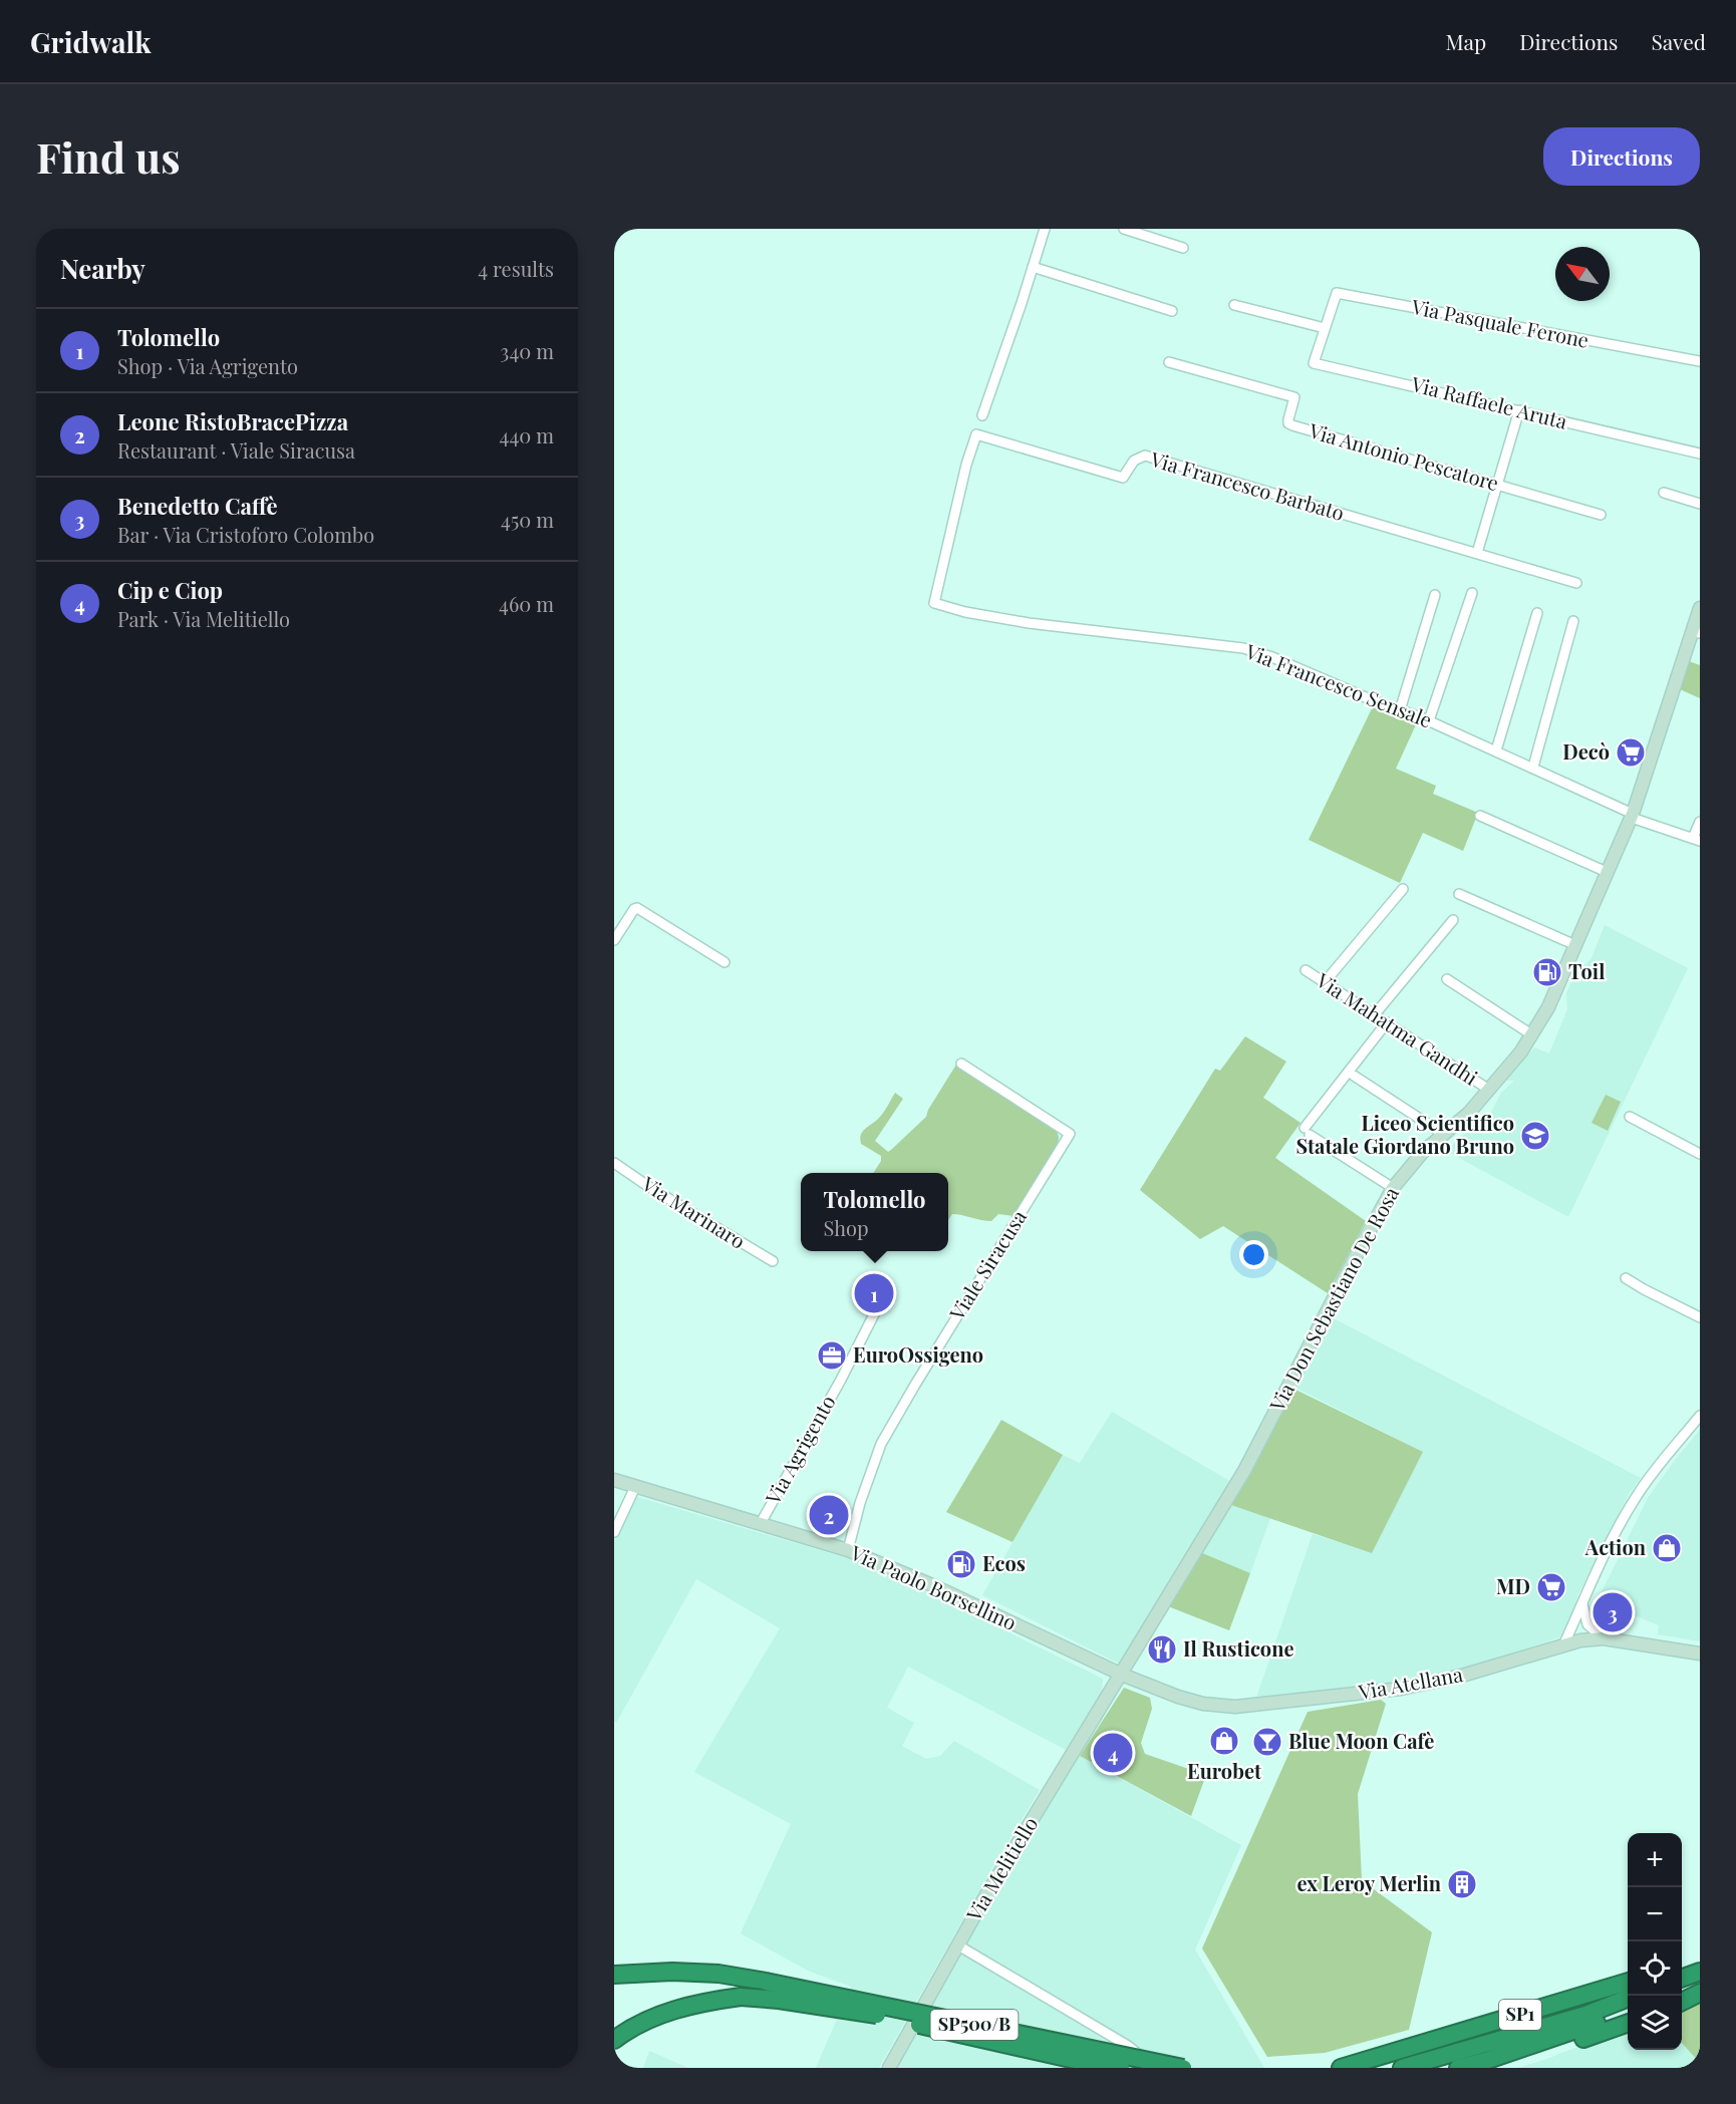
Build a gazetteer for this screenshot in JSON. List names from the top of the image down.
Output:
{
  "streets": {
    "highway": ["SP1", "SP500/B"],
    "street": [
      "Via Pasquale Ferone",
      "Via Raffaele Aruta",
      "Via Antonio Pescatore",
      "Via Francesco Barbato",
      "Via Francesco Sensale",
      "Via Mahatma Gandhi",
      "Via Marinaro",
      "Viale Siracusa",
      "Via Don Sebastiano De Rosa",
      "Via Agrigento",
      "Via Paolo Borsellino",
      "Via Atellana",
      "Via Melitiello"
    ]
  },
  "crossings": [
    ["Via Pasquale Ferone", "Via Raffaele Aruta"],
    ["Via Francesco Barbato", "Via Francesco Sensale"],
    ["Via Francesco Sensale", "Via Don Sebastiano De Rosa"],
    ["Via Mahatma Gandhi", "Via Don Sebastiano De Rosa"],
    ["Viale Siracusa", "Via Paolo Borsellino"],
    ["Via Don Sebastiano De Rosa", "Via Paolo Borsellino"],
    ["Via Don Sebastiano De Rosa", "Via Atellana"],
    ["Via Don Sebastiano De Rosa", "Via Melitiello"],
    ["Via Agrigento", "Via Paolo Borsellino"],
    ["Via Paolo Borsellino", "Via Atellana"],
    ["Via Paolo Borsellino", "Via Melitiello"],
    ["Via Atellana", "Via Melitiello"]
  ],
  "places": {
    "supermarket": ["Decò", "MD"],
    "fuel station": ["Toil", "Ecos"],
    "school or university": ["Liceo Scientifico Statale Giordano Bruno"],
    "office": ["EuroOssigeno"],
    "shop": ["Action", "Eurobet"],
    "restaurant": ["Il Rusticone"],
    "bar": ["Blue Moon Cafè"],
    "building": ["ex Leroy Merlin"]
  },
  "north": "top left",
  "page": {
    "header": "Gridwalk",
    "nav": ["Map", "Directions", "Saved"],
    "buttons": "Directions",
    "title": "Find us",
    "heading": ["Nearby", "4 results"],
    "list": [
      {
        "mark": "1",
        "name": "Tolomello",
        "note": "Shop · Via Agrigento",
        "value": "340 m"
      },
      {
        "mark": "2",
        "name": "Leone RistoBracePizza",
        "note": "Restaurant · Viale Siracusa",
        "value": "440 m"
      },
      {
        "mark": "3",
        "name": "Benedetto Caffè",
        "note": "Bar · Via Cristoforo Colombo",
        "value": "450 m"
      },
      {
        "mark": "4",
        "name": "Cip e Ciop",
        "note": "Park · Via Melitiello",
        "value": "460 m"
      }
    ],
    "popup": ["Tolomello", "Shop"],
    "pins": [
      "1",
      "2",
      "3",
      "4"
    ],
    "map_buttons": ["+", "−"]
  }
}
